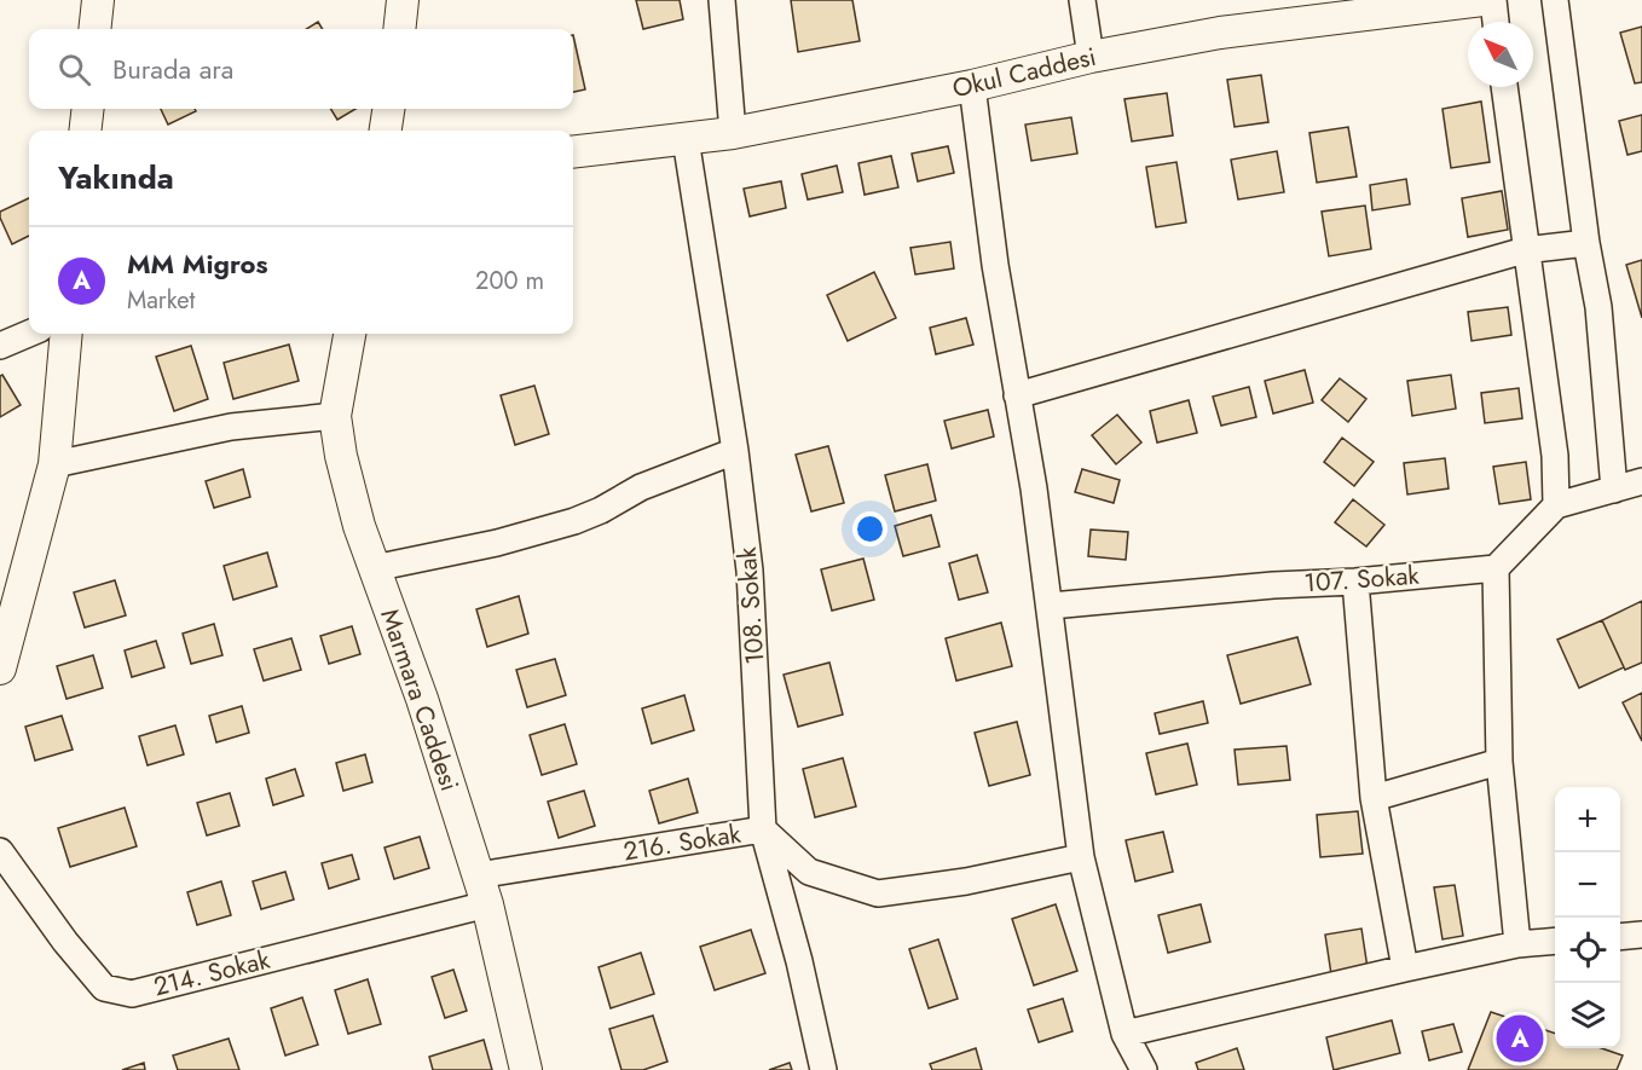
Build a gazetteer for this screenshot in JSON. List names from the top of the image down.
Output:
{
  "streets": {
    "street": [
      "Okul Caddesi",
      "107. Sokak",
      "108. Sokak",
      "Marmara Caddesi",
      "216. Sokak",
      "214. Sokak"
    ]
  },
  "crossings": [
    ["Okul Caddesi", "108. Sokak"],
    ["108. Sokak", "216. Sokak"],
    ["Marmara Caddesi", "216. Sokak"],
    ["Marmara Caddesi", "214. Sokak"],
    ["216. Sokak", "214. Sokak"]
  ],
  "north": "top left",
  "page": {
    "search": "Burada ara",
    "heading": "Yakında",
    "list": [
      {
        "mark": "A",
        "name": "MM Migros",
        "note": "Market",
        "value": "200 m"
      }
    ],
    "map_buttons": ["+", "−"],
    "pins": "A"
  }
}
